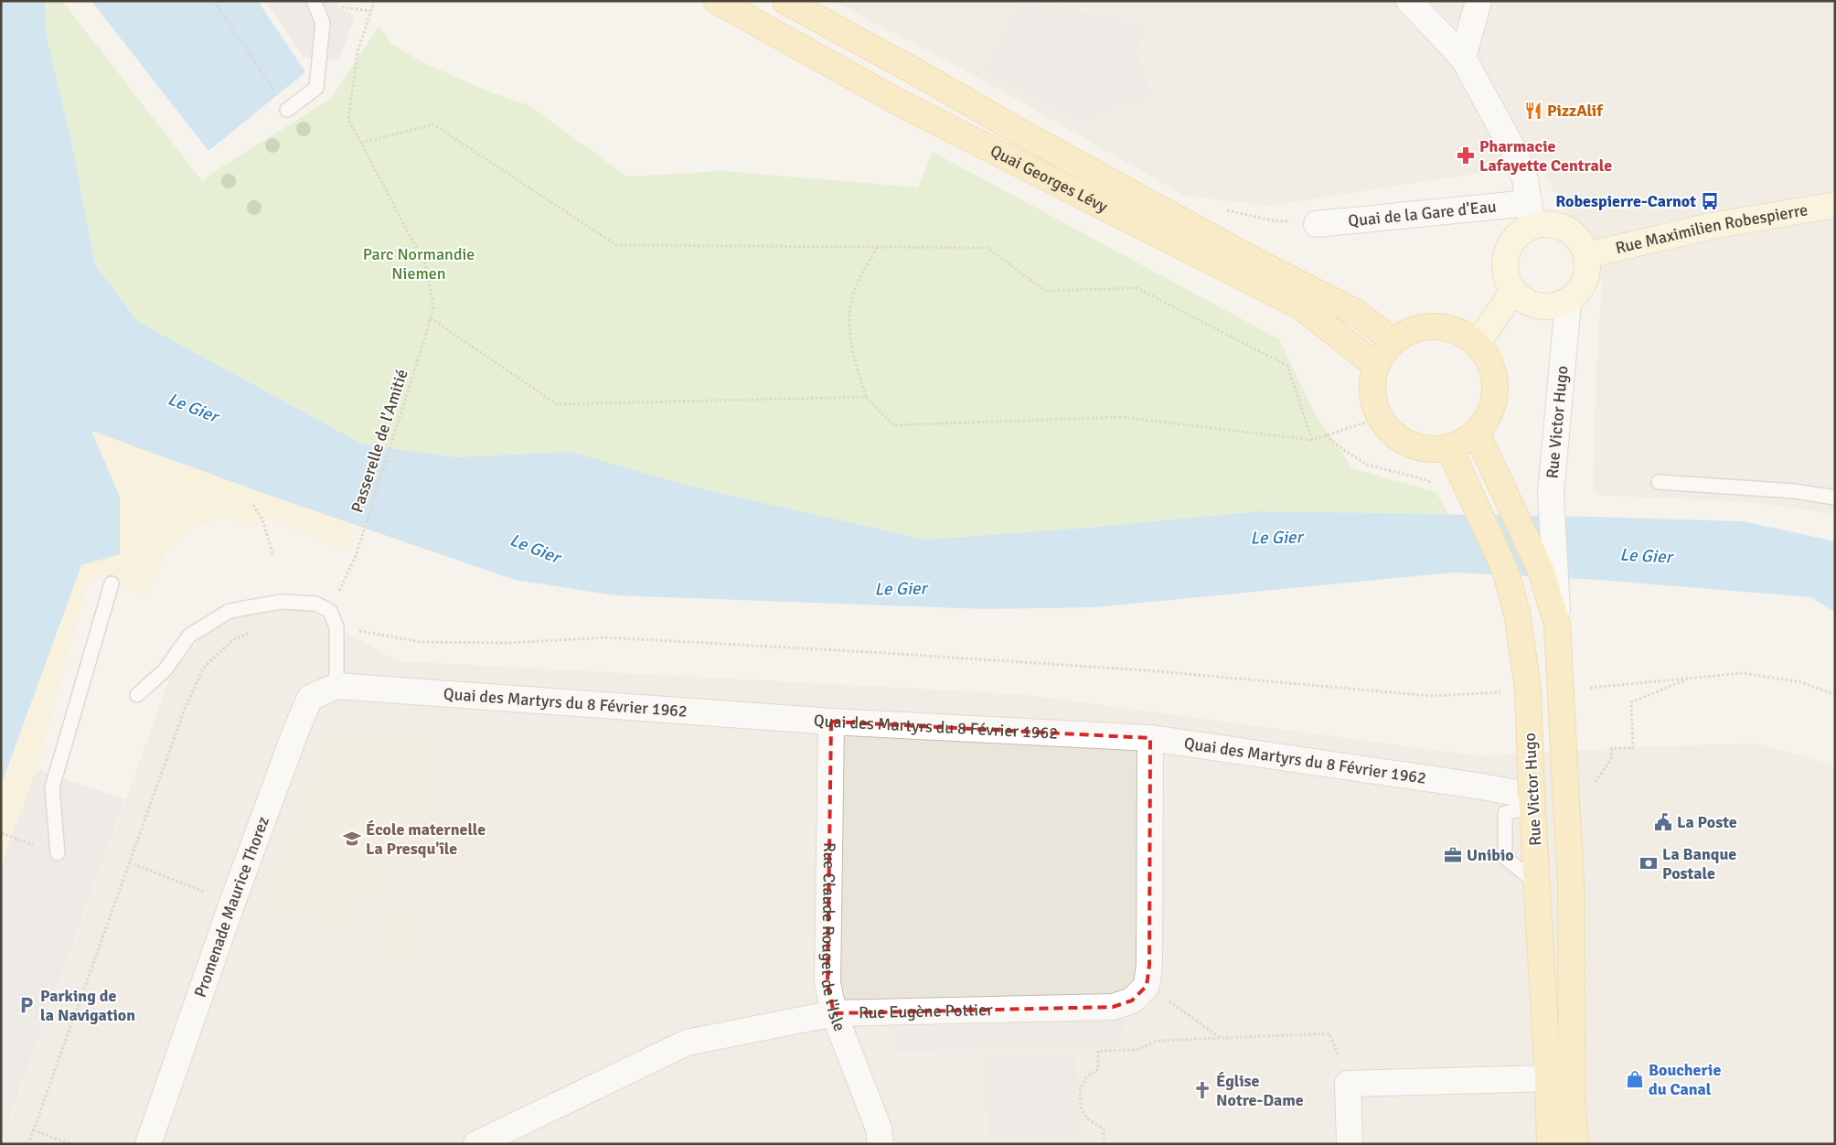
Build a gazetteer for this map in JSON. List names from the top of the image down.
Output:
{
  "streets": {
    "main road": ["Quai Georges Lévy", "Rue Maximilien Robespierre", "Rue Victor Hugo"],
    "street": [
      "Quai de la Gare d'Eau",
      "Quai des Martyrs du 8 Février 1962",
      "Promenade Maurice Thorez",
      "Rue Claude Rouget de l'Isle",
      "Rue Eugène Pottier"
    ],
    "path": ["Passerelle de l'Amitié"]
  },
  "crossings": [
    ["Quai Georges Lévy", "Rue Victor Hugo"],
    ["Quai de la Gare d'Eau", "Rue Maximilien Robespierre"],
    ["Quai de la Gare d'Eau", "Rue Victor Hugo"],
    ["Rue Maximilien Robespierre", "Rue Victor Hugo"],
    ["Rue Victor Hugo", "Quai des Martyrs du 8 Février 1962"],
    ["Quai des Martyrs du 8 Février 1962", "Promenade Maurice Thorez"],
    ["Quai des Martyrs du 8 Février 1962", "Rue Claude Rouget de l'Isle"],
    ["Rue Claude Rouget de l'Isle", "Rue Eugène Pottier"]
  ],
  "water": ["Le Gier"],
  "parks": ["Parc Normandie Niemen"],
  "places": {
    "restaurant": ["PizzAlif"],
    "pharmacy": ["Pharmacie Lafayette Centrale"],
    "bus stop": ["Robespierre-Carnot"],
    "public building": ["La Poste"],
    "school or university": ["École maternelle La Presqu'île"],
    "office": ["Unibio"],
    "bank": ["La Banque Postale"],
    "parking": ["Parking de la Navigation"],
    "shop": ["Boucherie du Canal"],
    "church": ["Église Notre-Dame"]
  }
}
